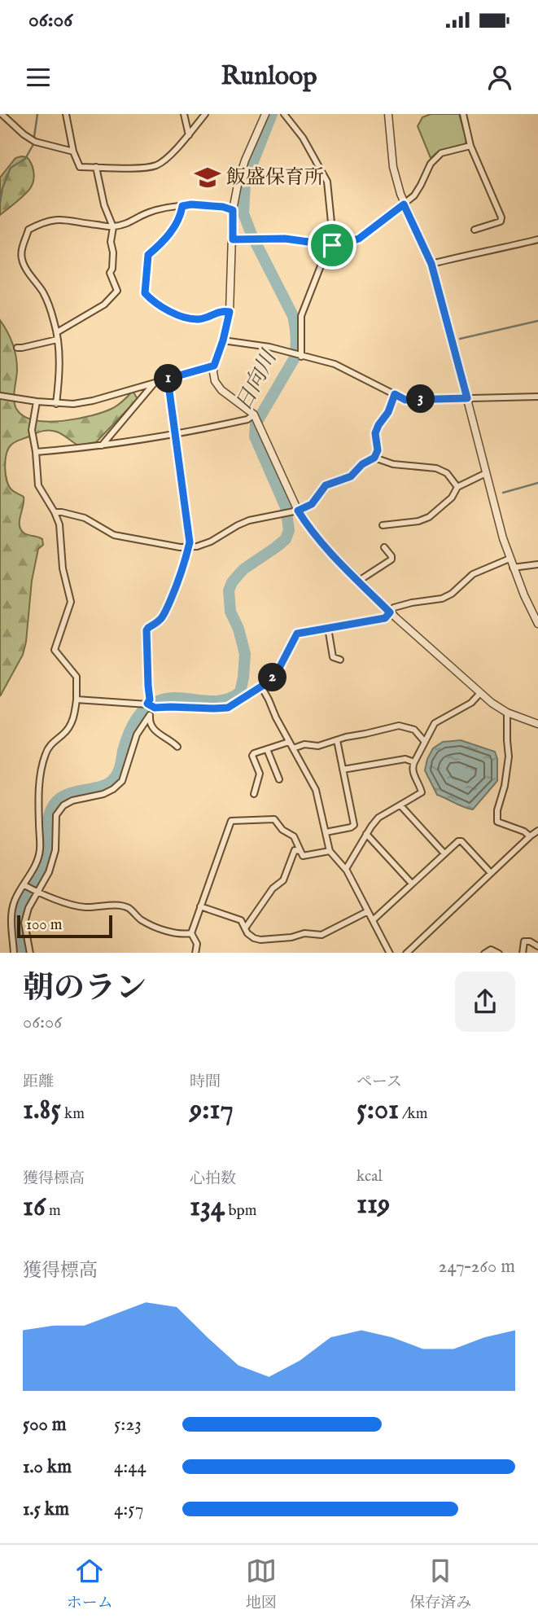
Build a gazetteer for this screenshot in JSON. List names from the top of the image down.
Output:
{
  "water": ["日向川"],
  "places": {
    "school or university": ["飯盛保育所"]
  },
  "scale_bar": "100 m",
  "page": {
    "status": "06:06",
    "header": "Runloop",
    "pins": ["1", "3", "2"],
    "scale": "100 m",
    "heading": ["朝のラン", "06:06"],
    "stats": [
      ["距離", "1.85 km"],
      ["時間", "9:17"],
      ["ペース", "5:01 /km"],
      ["獲得標高", "16 m"],
      ["心拍数", "134 bpm"],
      ["kcal", "119"]
    ],
    "chart": ["獲得標高", "247–260 m"],
    "list": [
      {
        "name": "500 m",
        "note": "5:23"
      },
      {
        "name": "1.0 km",
        "note": "4:44"
      },
      {
        "name": "1.5 km",
        "note": "4:57"
      }
    ],
    "tabs": ["ホーム", "地図", "保存済み"]
  }
}
